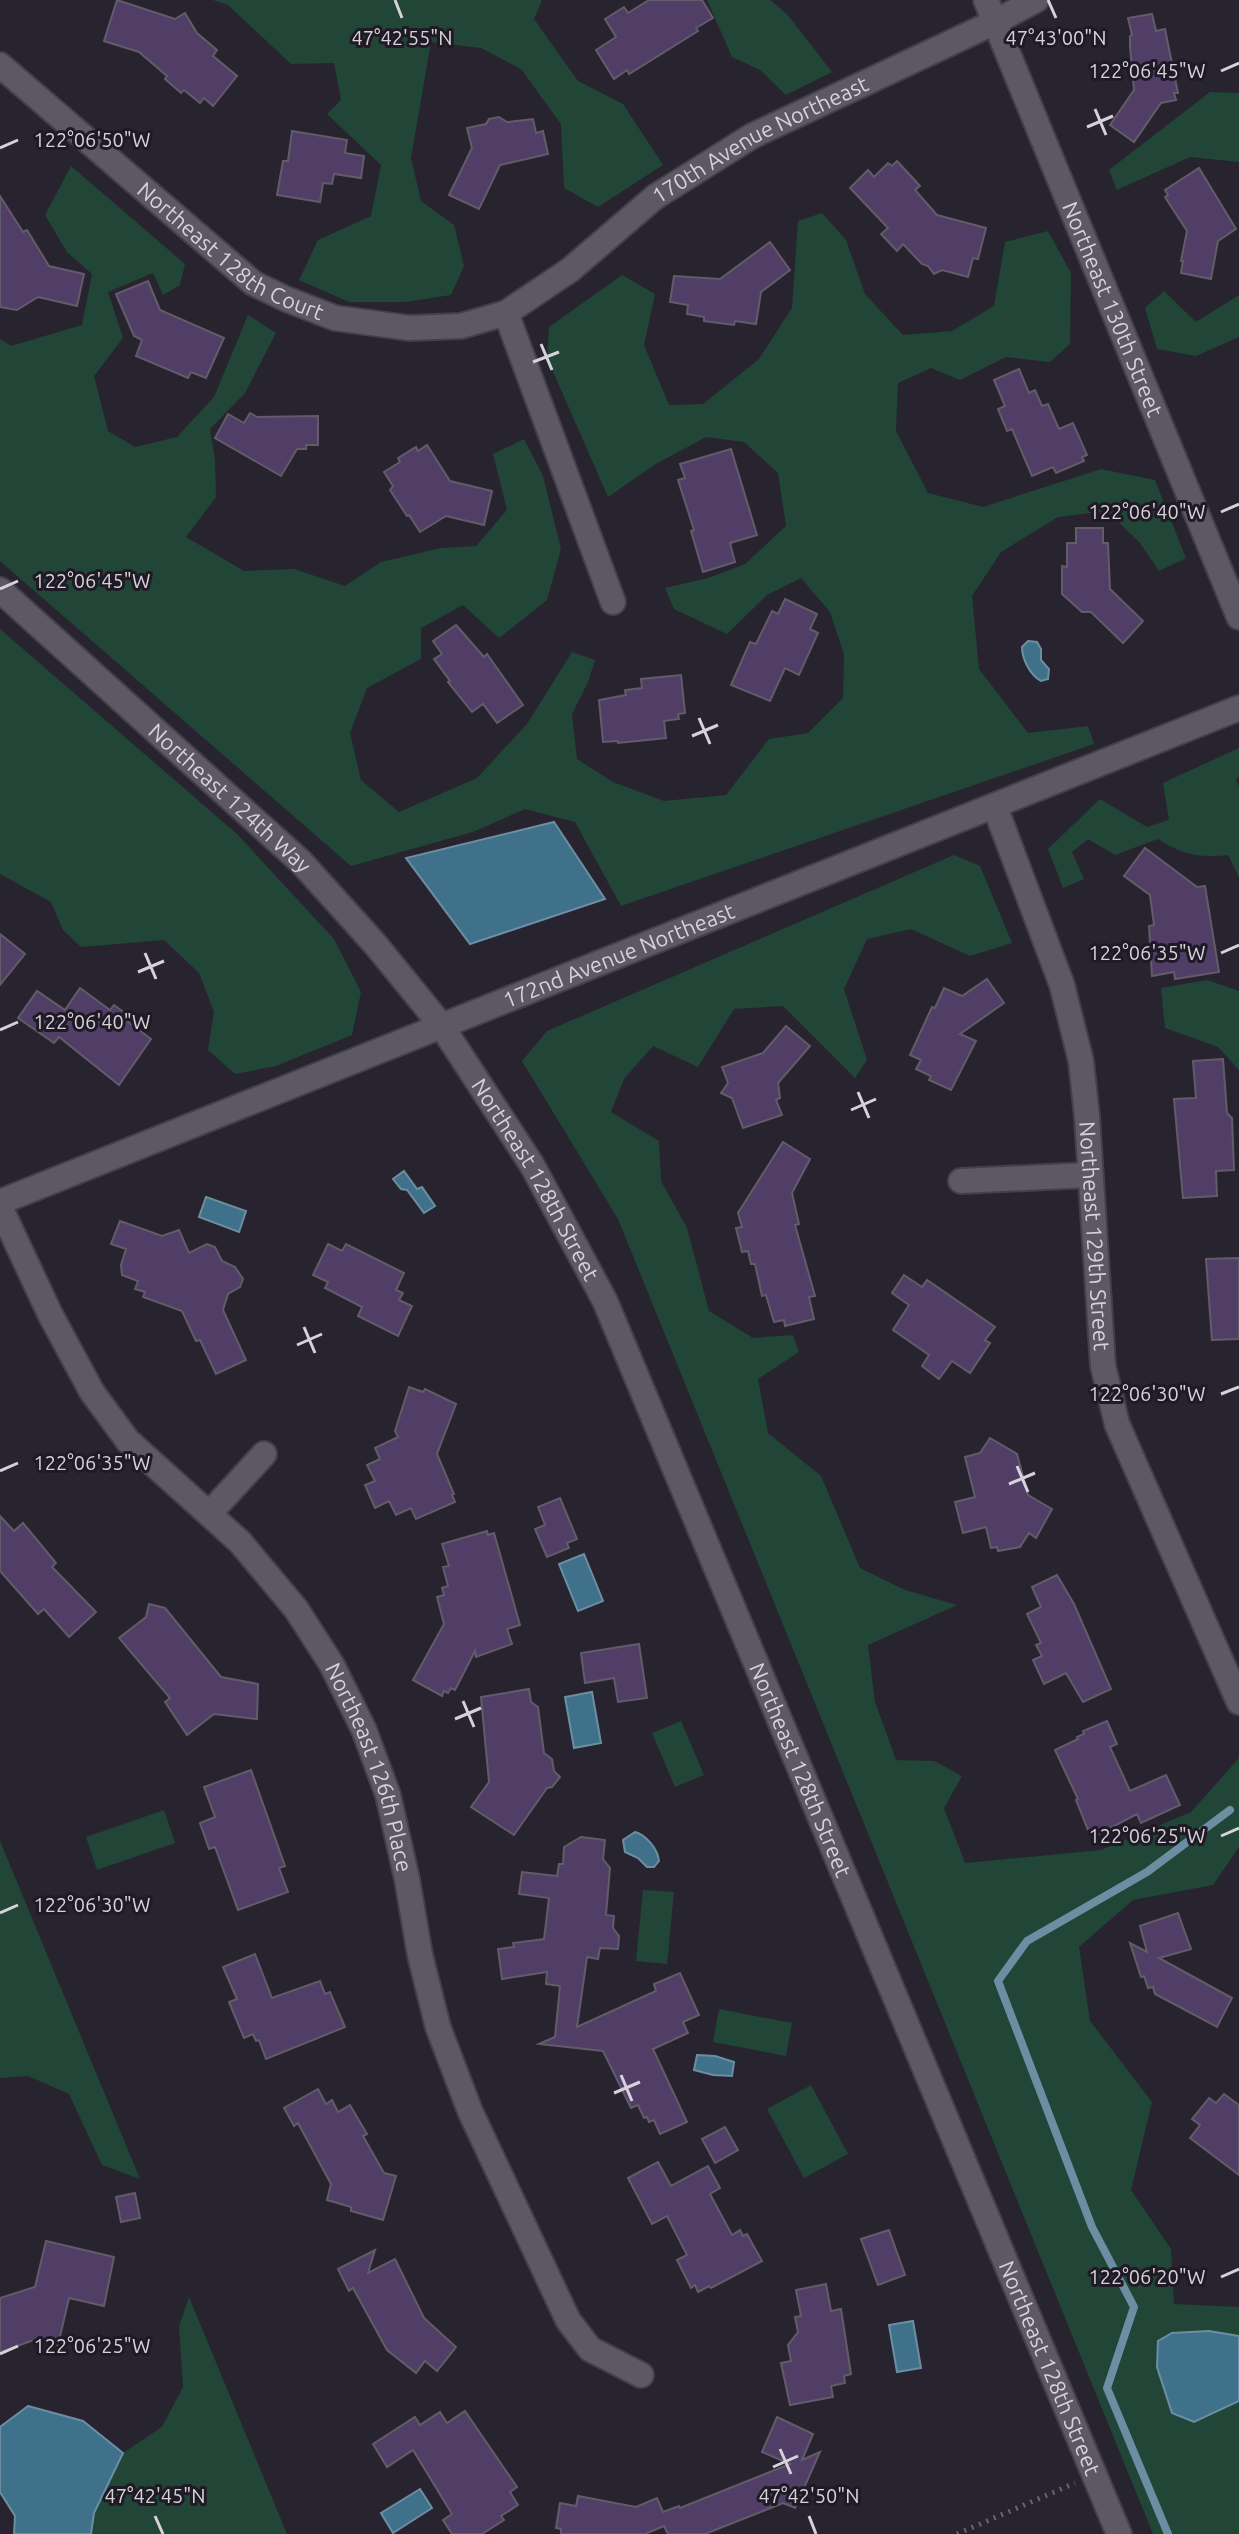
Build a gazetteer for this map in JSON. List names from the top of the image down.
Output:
{
  "streets": {
    "street": [
      "170th Avenue Northeast",
      "Northeast 128th Court",
      "Northeast 130th Street",
      "Northeast 124th Way",
      "172nd Avenue Northeast",
      "Northeast 128th Street",
      "Northeast 129th Street",
      "Northeast 126th Place"
    ]
  },
  "crossings": [
    ["170th Avenue Northeast", "Northeast 128th Court"],
    ["170th Avenue Northeast", "Northeast 130th Street"],
    ["Northeast 124th Way", "172nd Avenue Northeast"],
    ["Northeast 124th Way", "Northeast 128th Street"],
    ["172nd Avenue Northeast", "Northeast 128th Street"],
    ["172nd Avenue Northeast", "Northeast 129th Street"],
    ["172nd Avenue Northeast", "Northeast 126th Place"]
  ],
  "coordinates": [
    "47°42'55\"N",
    "47°43'00\"N",
    "122°06'45\"W",
    "122°06'50\"W",
    "122°06'40\"W",
    "122°06'35\"W",
    "122°06'30\"W",
    "122°06'25\"W",
    "122°06'20\"W",
    "47°42'45\"N",
    "47°42'50\"N"
  ]
}
